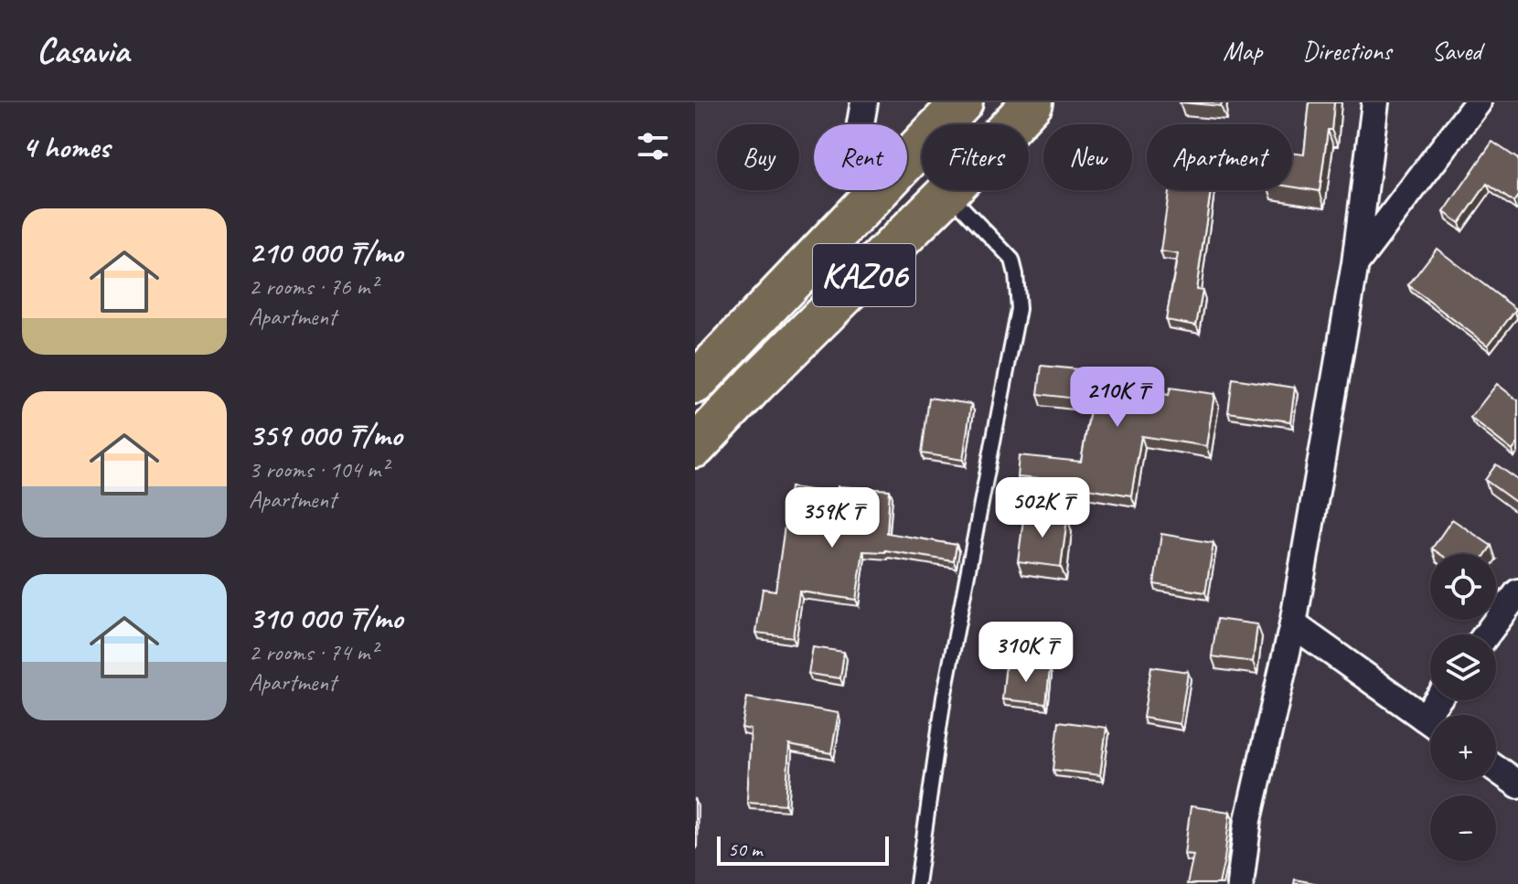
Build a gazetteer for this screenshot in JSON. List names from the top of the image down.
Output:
{
  "streets": {
    "highway": ["KАZ06"]
  },
  "scale_bar": "50 m",
  "page": {
    "header": "Casavia",
    "nav": ["Map", "Directions", "Saved"],
    "heading": "4 homes",
    "chip": [
      "Buy",
      "Rent",
      "Filters",
      "New",
      "Apartment"
    ],
    "list": [
      {
        "name": "210 000 ₸/mo",
        "note": "2 rooms · 76 m² · Apartment"
      },
      {
        "name": "359 000 ₸/mo",
        "note": "3 rooms · 104 m² · Apartment"
      },
      {
        "name": "310 000 ₸/mo",
        "note": "2 rooms · 74 m² · Apartment"
      }
    ],
    "price": [
      "210K ₸",
      "502K ₸",
      "359K ₸",
      "310K ₸"
    ],
    "map_buttons": ["+", "−"],
    "scale": "50 m"
  }
}
